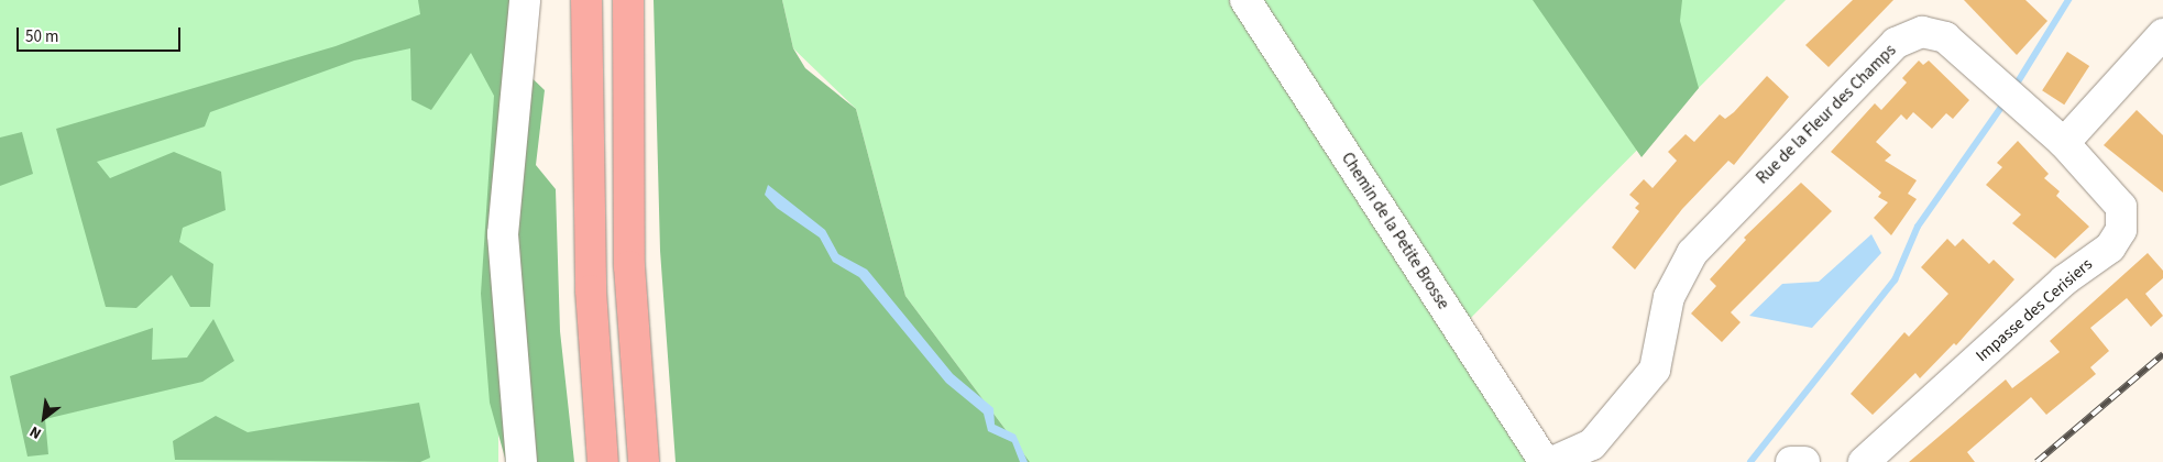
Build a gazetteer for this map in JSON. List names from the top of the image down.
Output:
{
  "streets": {
    "street": ["Rue de la Fleur des Champs", "Chemin de la Petite Brosse", "Impasse des Cerisiers"]
  },
  "crossings": [
    ["Rue de la Fleur des Champs", "Impasse des Cerisiers"]
  ],
  "scale_bar": "50 m",
  "north": "bottom left"
}
